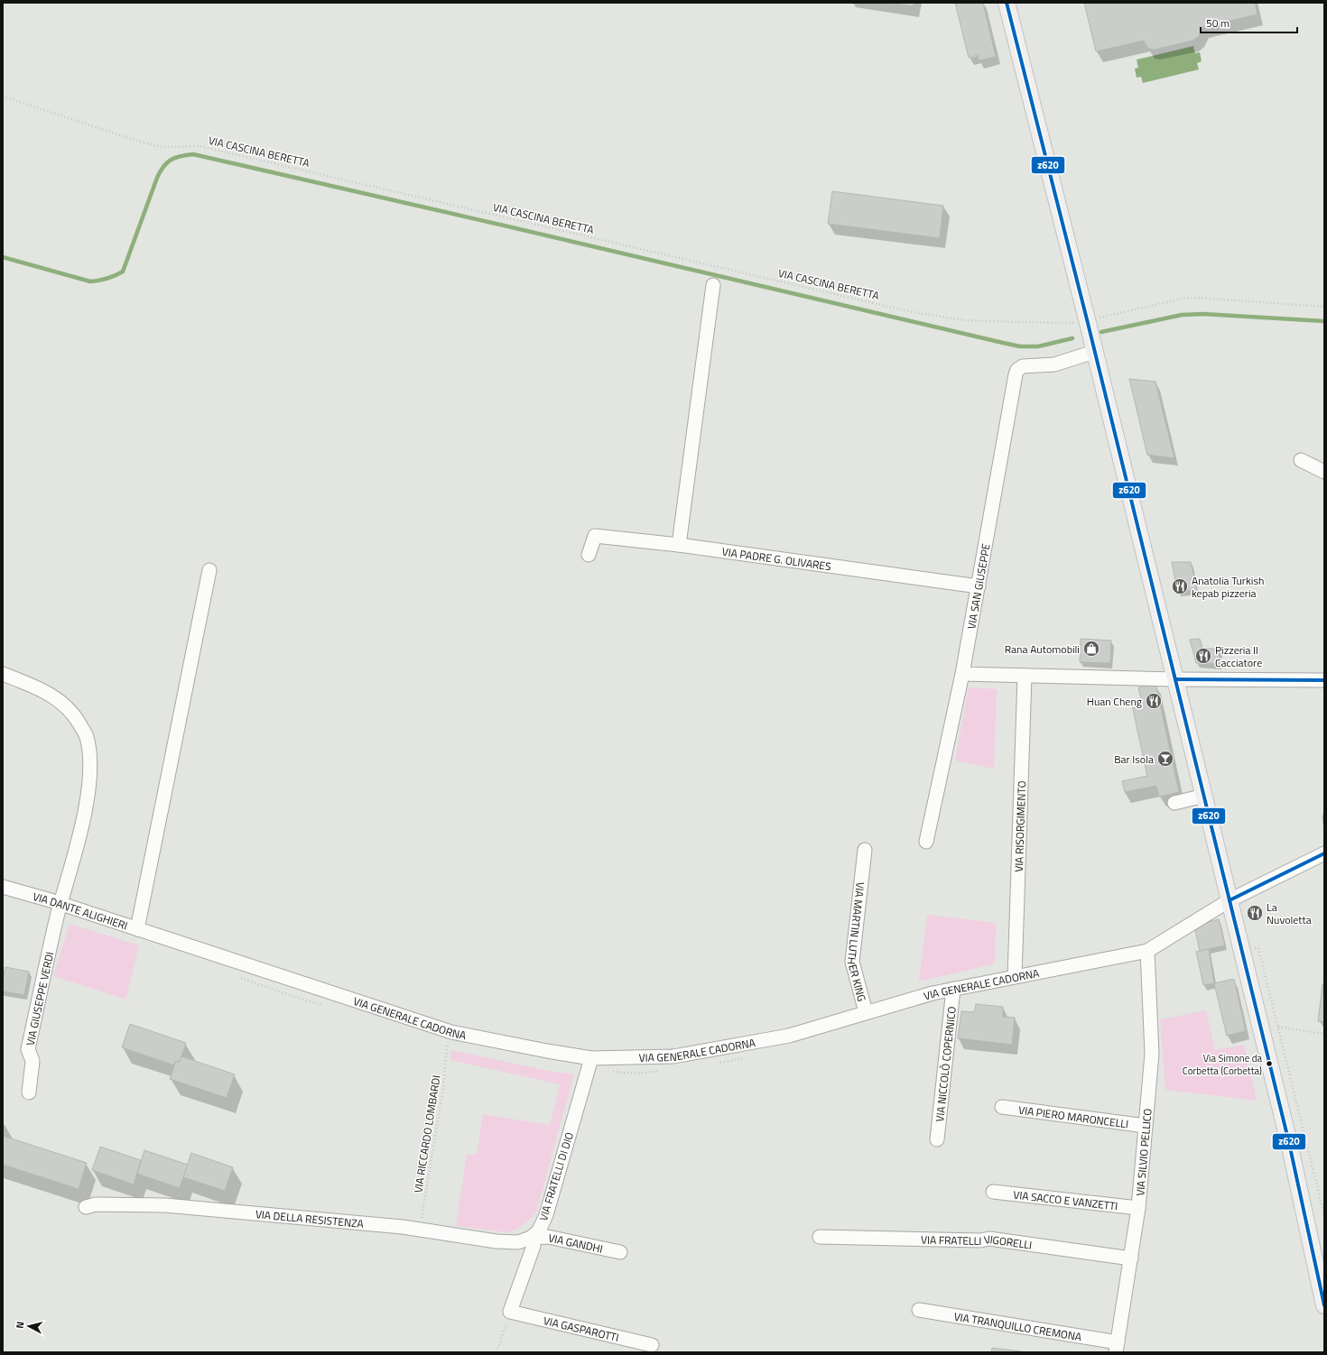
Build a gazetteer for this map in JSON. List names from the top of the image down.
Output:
{
  "streets": {
    "street": [
      "VIA PADRE G. OLIVARES",
      "VIA SAN GIUSEPPE",
      "VIA RISORGIMENTO",
      "VIA DANTE ALIGHIERI",
      "VIA MARTIN LUTHER KING",
      "VIA GENERALE CADORNA",
      "VIA GIUSEPPE VERDI",
      "VIA NICCOLÒ COPERNICO",
      "VIA PIERO MARONCELLI",
      "VIA SILVIO PELLICO",
      "VIA FRATELLI DI DIO",
      "VIA SACCO E VANZETTI",
      "VIA DELLA RESISTENZA",
      "VIA FRATELLI VIGORELLI",
      "VIA GANDHI",
      "VIA TRANQUILLO CREMONA",
      "VIA GASPAROTTI"
    ],
    "path": ["VIA CASCINA BERETTA", "VIA RICCARDO LOMBARDI"]
  },
  "crossings": [
    ["VIA PADRE G. OLIVARES", "VIA SAN GIUSEPPE"],
    ["VIA RISORGIMENTO", "VIA GENERALE CADORNA"],
    ["VIA DANTE ALIGHIERI", "VIA GENERALE CADORNA"],
    ["VIA DANTE ALIGHIERI", "VIA GIUSEPPE VERDI"],
    ["VIA MARTIN LUTHER KING", "VIA GENERALE CADORNA"],
    ["VIA GENERALE CADORNA", "VIA NICCOLÒ COPERNICO"],
    ["VIA GENERALE CADORNA", "VIA SILVIO PELLICO"],
    ["VIA GENERALE CADORNA", "VIA FRATELLI DI DIO"],
    ["VIA PIERO MARONCELLI", "VIA SILVIO PELLICO"],
    ["VIA RICCARDO LOMBARDI", "VIA DELLA RESISTENZA"],
    ["VIA SILVIO PELLICO", "VIA SACCO E VANZETTI"],
    ["VIA SILVIO PELLICO", "VIA FRATELLI VIGORELLI"],
    ["VIA SILVIO PELLICO", "VIA TRANQUILLO CREMONA"],
    ["VIA FRATELLI DI DIO", "VIA DELLA RESISTENZA"],
    ["VIA FRATELLI DI DIO", "VIA GANDHI"],
    ["VIA DELLA RESISTENZA", "VIA GANDHI"]
  ],
  "places": {
    "restaurant": [
      "Anatolia Turkish kepab pizzeria",
      "Pizzeria Il Cacciatore",
      "Huan Cheng",
      "La Nuvoletta"
    ],
    "shop": ["Rana Automobili"],
    "bar": ["Bar Isola"],
    "other": ["Via Simone da Corbetta (Corbetta)"]
  },
  "lines": ["transit line z620"],
  "scale_bar": "50 m",
  "north": "left"
}
